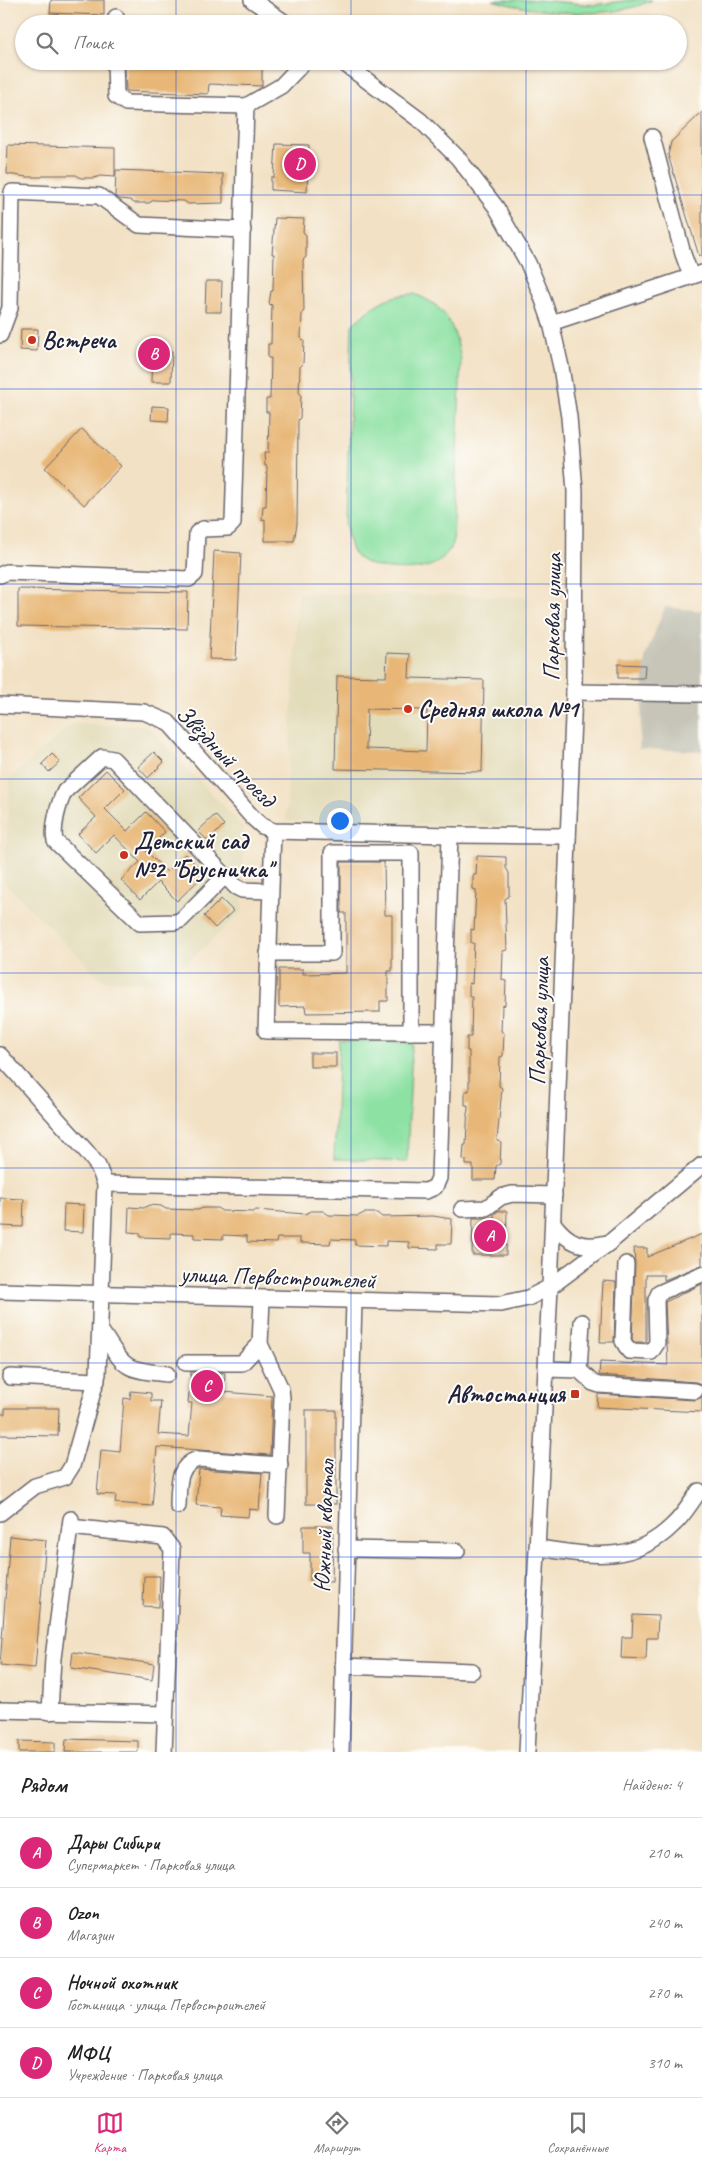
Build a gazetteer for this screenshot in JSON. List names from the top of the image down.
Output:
{
  "streets": {
    "street": [
      "Парковая улица",
      "Звёздный проезд",
      "улица Первостроителей",
      "Южный квартал"
    ]
  },
  "crossings": [
    ["Парковая улица", "Звёздный проезд"],
    ["Парковая улица", "улица Первостроителей"],
    ["улица Первостроителей", "Южный квартал"]
  ],
  "places": {
    "other": ["Встреча", "Средняя школа №1", "Детский сад №2 \"Брусничка\""],
    "transit": ["Автостанция"]
  },
  "page": {
    "search": "Поиск",
    "pins": [
      "D",
      "B",
      "A",
      "C"
    ],
    "heading": ["Рядом", "Найдено: 4"],
    "list": [
      {
        "mark": "A",
        "name": "Дары Сибири",
        "note": "Супермаркет · Парковая улица",
        "value": "210 m"
      },
      {
        "mark": "B",
        "name": "Ozon",
        "note": "Магазин",
        "value": "240 m"
      },
      {
        "mark": "C",
        "name": "Ночной охотник",
        "note": "Гостиница · улица Первостроителей",
        "value": "270 m"
      },
      {
        "mark": "D",
        "name": "МФЦ",
        "note": "Учреждение · Парковая улица",
        "value": "310 m"
      }
    ],
    "nav": ["Карта", "Маршрут", "Сохранённые"]
  }
}
